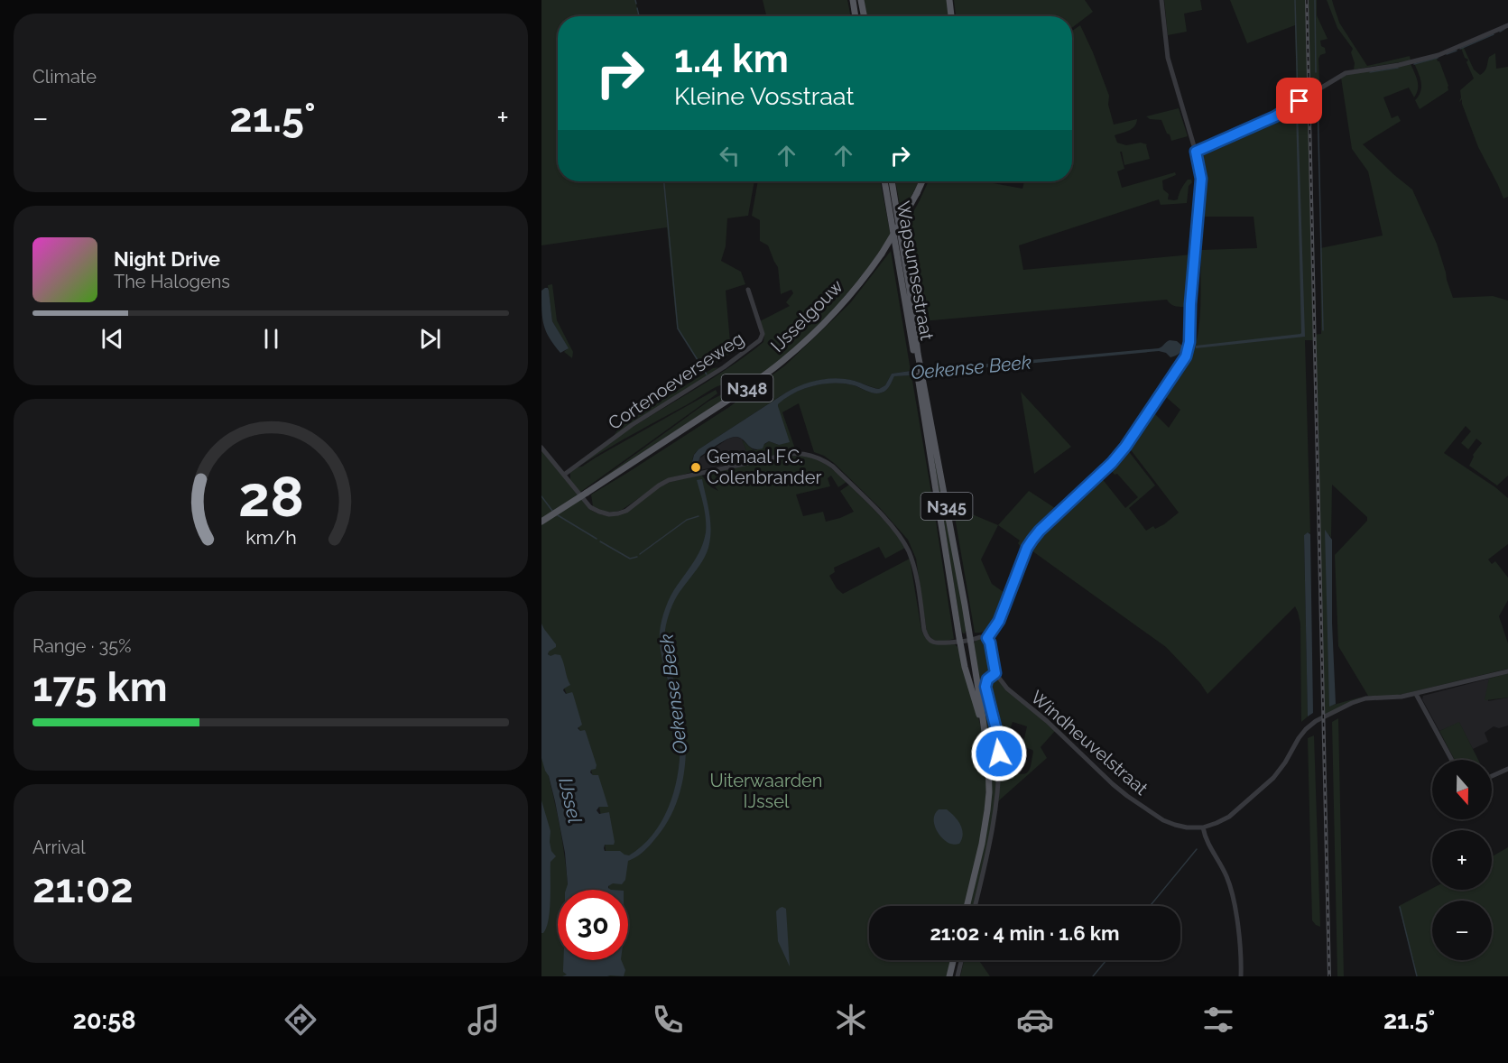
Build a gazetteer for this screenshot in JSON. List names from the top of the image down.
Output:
{
  "streets": {
    "main road": [
      "Wapsumsestraat",
      "IJsselgouw",
      "N348",
      "N345"
    ],
    "street": ["Cortenoeverseweg", "Windheuvelstraat"]
  },
  "water": ["Oekense Beek", "IJssel"],
  "parks": ["Uiterwaarden IJssel"],
  "places": ["Gemaal F.C. Colenbrander"],
  "north": "bottom",
  "page": {
    "tile": [
      "Climate",
      ["Range · 35%", "175 km"],
      ["Arrival", "21:02"]
    ],
    "turn": ["1.4 km", "Kleine Vosstraat"],
    "heat": ["−", "21.5°", "+"],
    "song": ["Night Drive", "The Halogens"],
    "map_buttons": ["+", "−"],
    "limit": "30",
    "trip": "21:02 · 4 min · 1.6 km",
    "tabs": ["20:58", "21.5°"],
    "gauge": ["28", "km/h"]
  }
}
